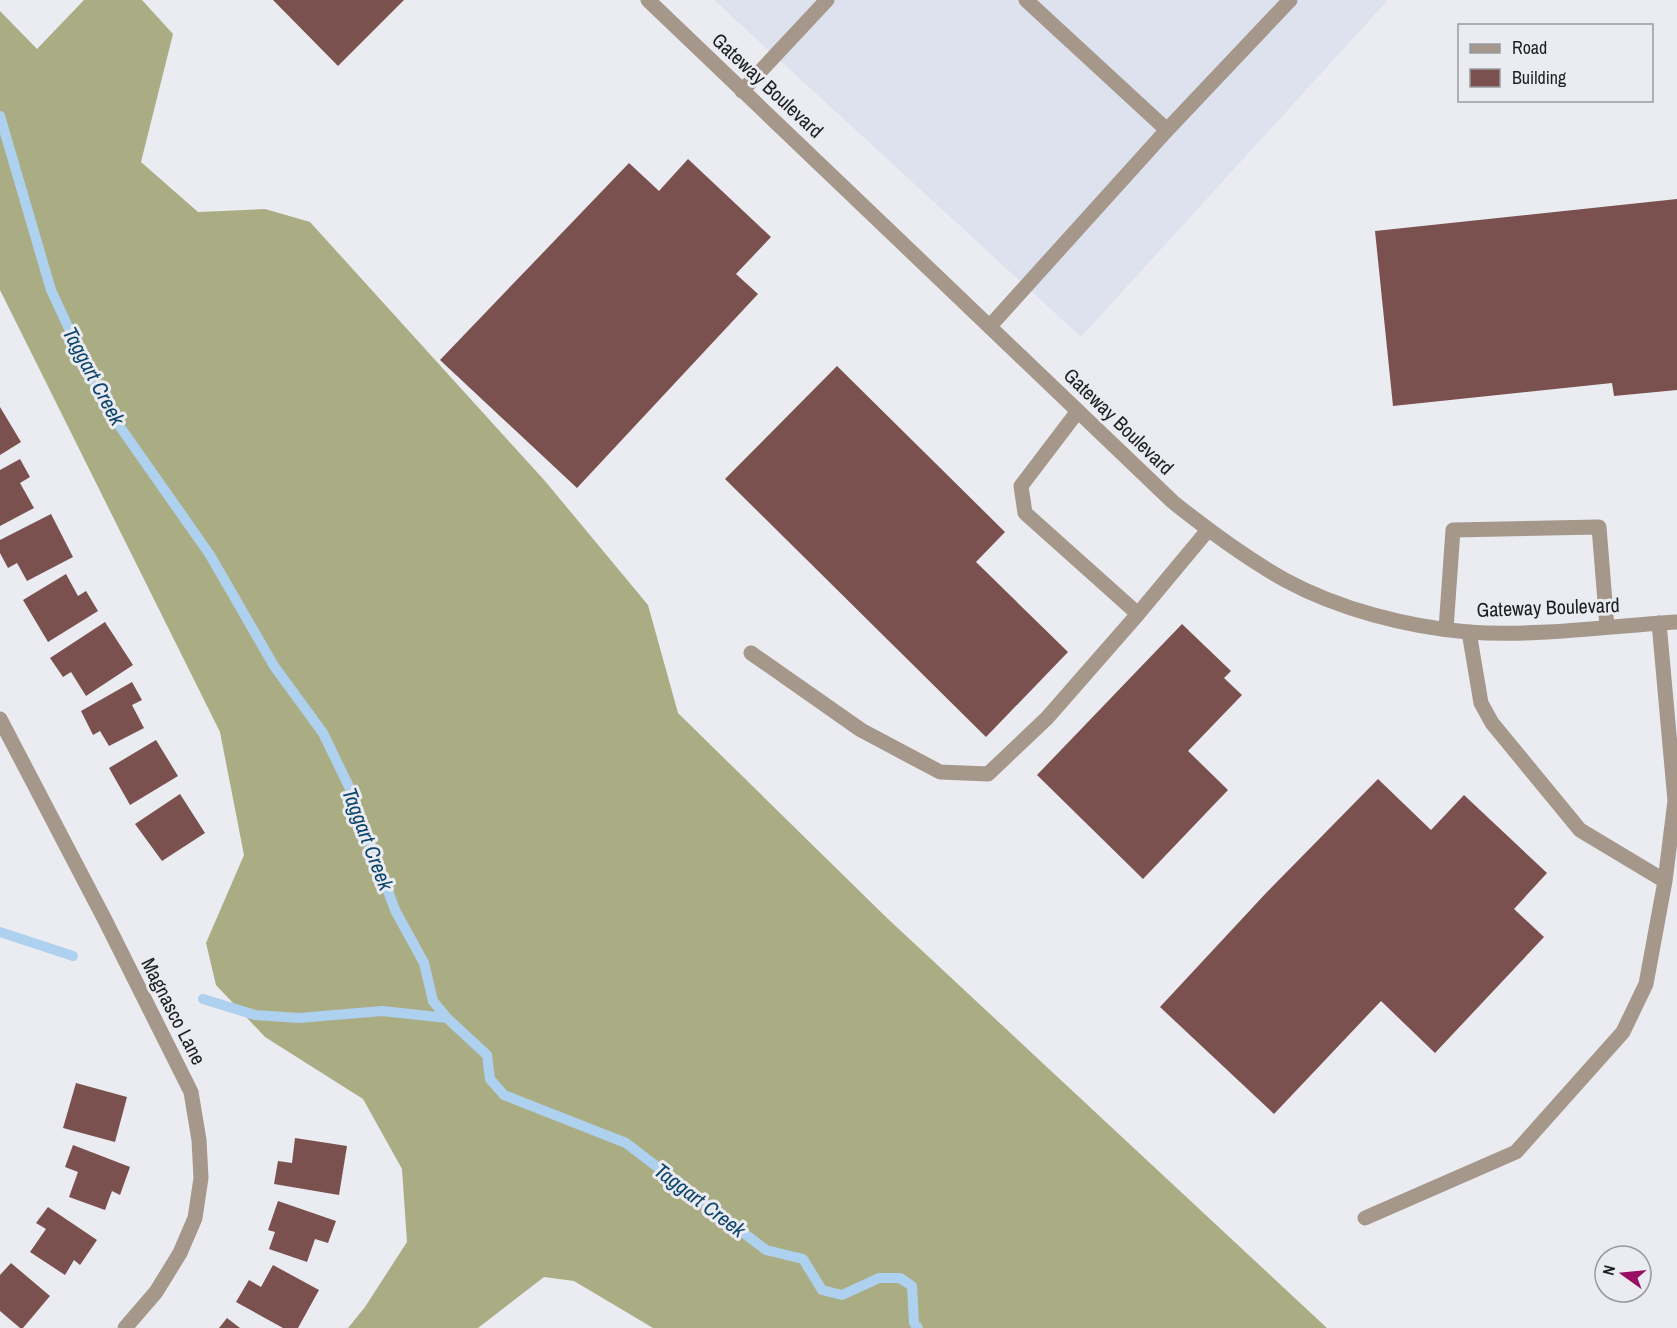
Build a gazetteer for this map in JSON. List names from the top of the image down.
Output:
{
  "streets": {
    "street": ["Gateway Boulevard", "Magnasco Lane"]
  },
  "water": ["Taggart Creek"],
  "legend": ["Road", "Building"],
  "north": "left"
}
